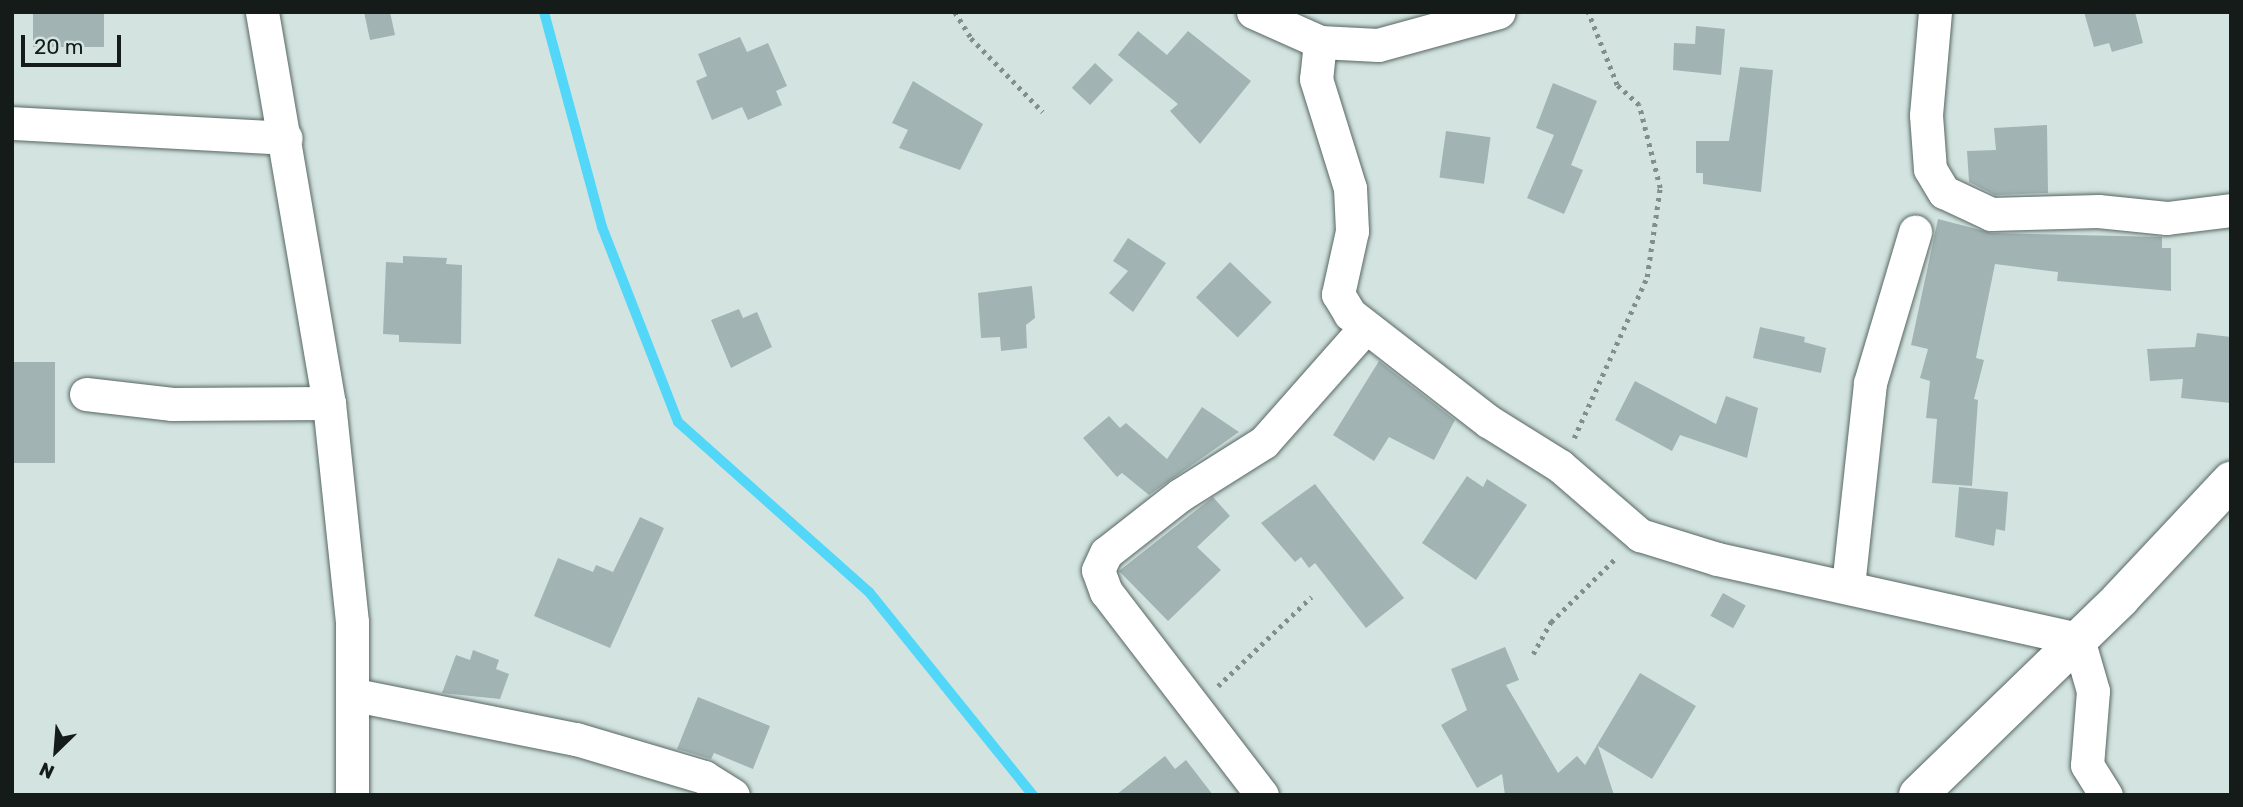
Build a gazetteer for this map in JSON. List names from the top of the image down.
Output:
{
  "scale_bar": "20 m",
  "north": "bottom left"
}
